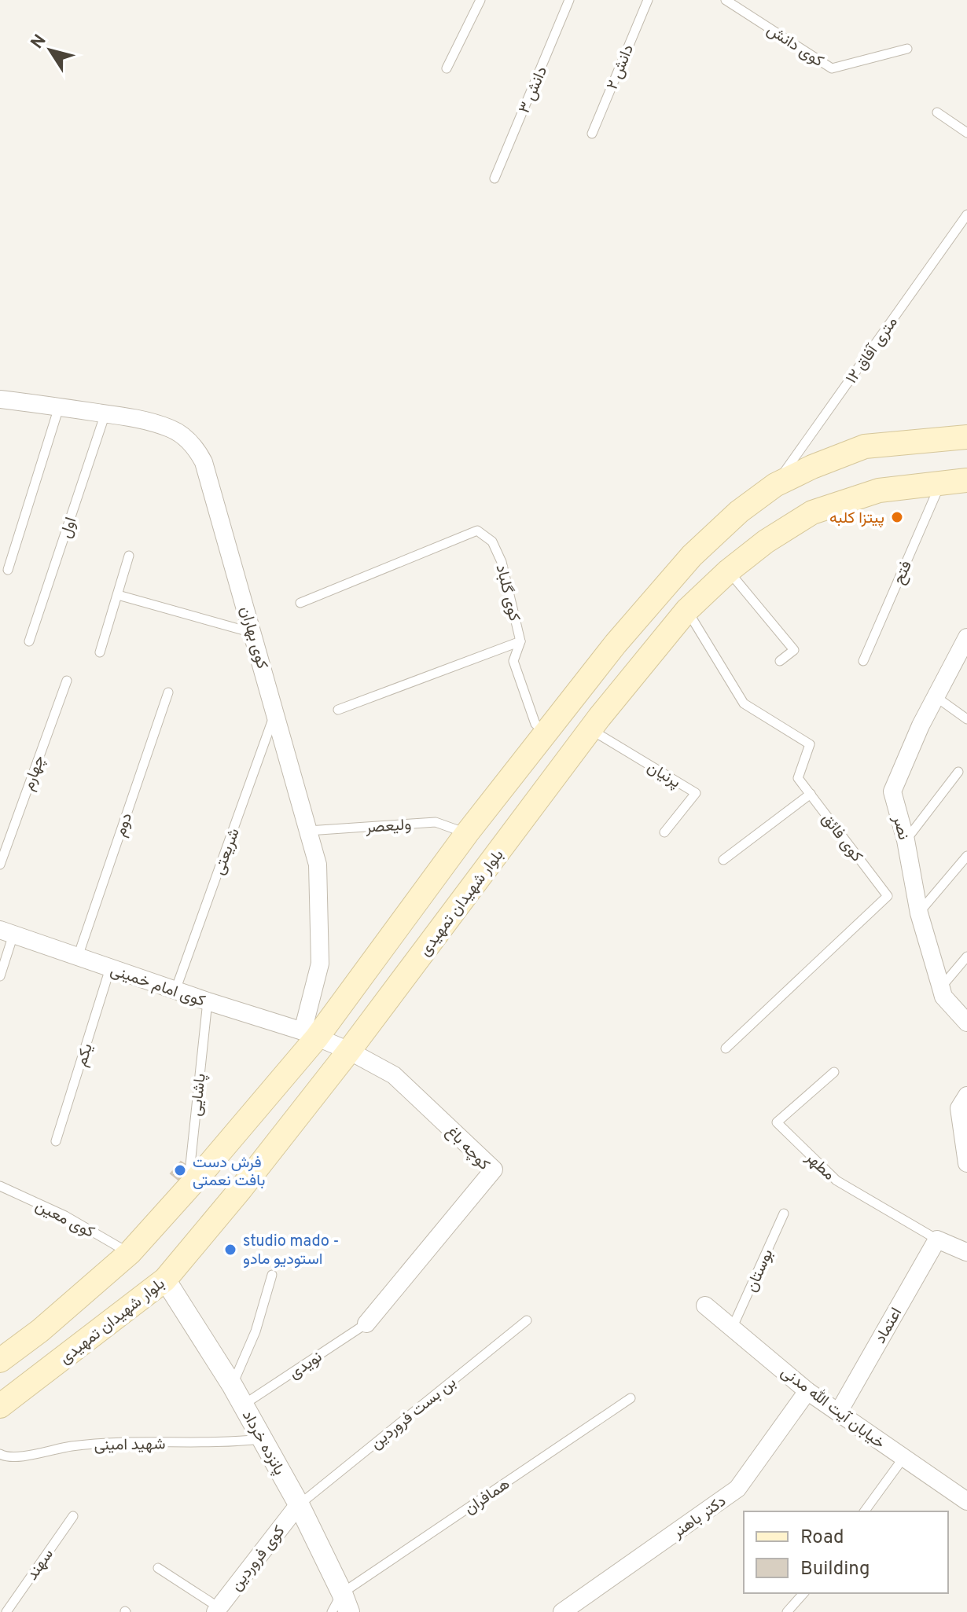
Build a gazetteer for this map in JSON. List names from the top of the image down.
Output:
{
  "streets": {
    "main road": ["بلوار شهیدان تمهیدی"],
    "street": [
      "کوی بهاران",
      "نصر",
      "کوی امام خمینی",
      "کوچه باغ",
      "اعتماد",
      "خیابان آیت الله مدنی",
      "پانزده خرداد",
      "دکتر باهنر",
      "کوی فروردین"
    ],
    "lane": [
      "کوی دانش",
      "دانش ۲",
      "دانش ۳",
      "۱۲ متری آفاق",
      "اول",
      "فتح",
      "کوی گلباد",
      "چهارم",
      "پرنیان",
      "دوم",
      "ولیعصر",
      "کوی فائق",
      "شریعتی",
      "یکم",
      "پاشایی",
      "مطهر",
      "کوی معین",
      "بوستان",
      "نویدی",
      "بن بست فروردین",
      "شهید امینی",
      "همافران",
      "سهند"
    ]
  },
  "crossings": [
    ["اول", "کوی بهاران"],
    ["فتح", "بلوار شهیدان تمهیدی"],
    ["کوی بهاران", "ولیعصر"],
    ["کوی بهاران", "شریعتی"],
    ["کوی بهاران", "کوی امام خمینی"],
    ["پرنیان", "بلوار شهیدان تمهیدی"],
    ["دوم", "کوی امام خمینی"],
    ["کوی فائق", "بلوار شهیدان تمهیدی"],
    ["شریعتی", "کوی امام خمینی"],
    ["بلوار شهیدان تمهیدی", "کوی امام خمینی"],
    ["بلوار شهیدان تمهیدی", "کوچه باغ"],
    ["بلوار شهیدان تمهیدی", "پانزده خرداد"],
    ["کوی امام خمینی", "یکم"],
    ["کوی امام خمینی", "پاشایی"],
    ["کوی امام خمینی", "کوچه باغ"],
    ["کوچه باغ", "نویدی"],
    ["مطهر", "اعتماد"],
    ["بوستان", "خیابان آیت الله مدنی"],
    ["اعتماد", "خیابان آیت الله مدنی"],
    ["نویدی", "پانزده خرداد"],
    ["خیابان آیت الله مدنی", "دکتر باهنر"],
    ["بن بست فروردین", "پانزده خرداد"],
    ["بن بست فروردین", "کوی فروردین"],
    ["پانزده خرداد", "شهید امینی"],
    ["پانزده خرداد", "همافران"],
    ["پانزده خرداد", "کوی فروردین"]
  ],
  "places": ["پیتزا کلبه", "فرش دست بافت نعمتی", "studio mado - استودیو مادو"],
  "legend": ["Road", "Building"],
  "north": "top left"
}
